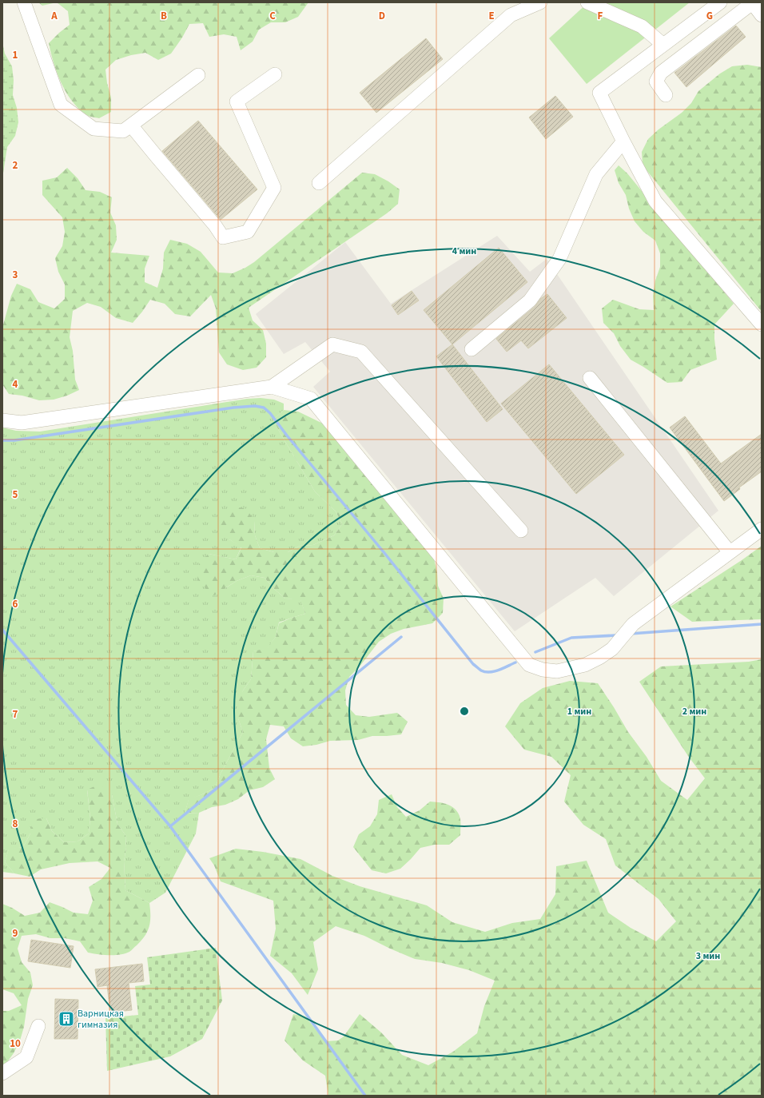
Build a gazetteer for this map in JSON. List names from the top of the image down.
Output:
{
  "places": {
    "building": ["Варницкая гимназия"]
  },
  "grid": {
    "columns": [
      "A",
      "B",
      "C",
      "D",
      "E",
      "F",
      "G"
    ],
    "rows": [
      "1",
      "2",
      "3",
      "4",
      "5",
      "6",
      "7",
      "8",
      "9",
      "10"
    ]
  },
  "rings": [
    "4 мин",
    "1 мин",
    "2 мин",
    "3 мин"
  ]
}
